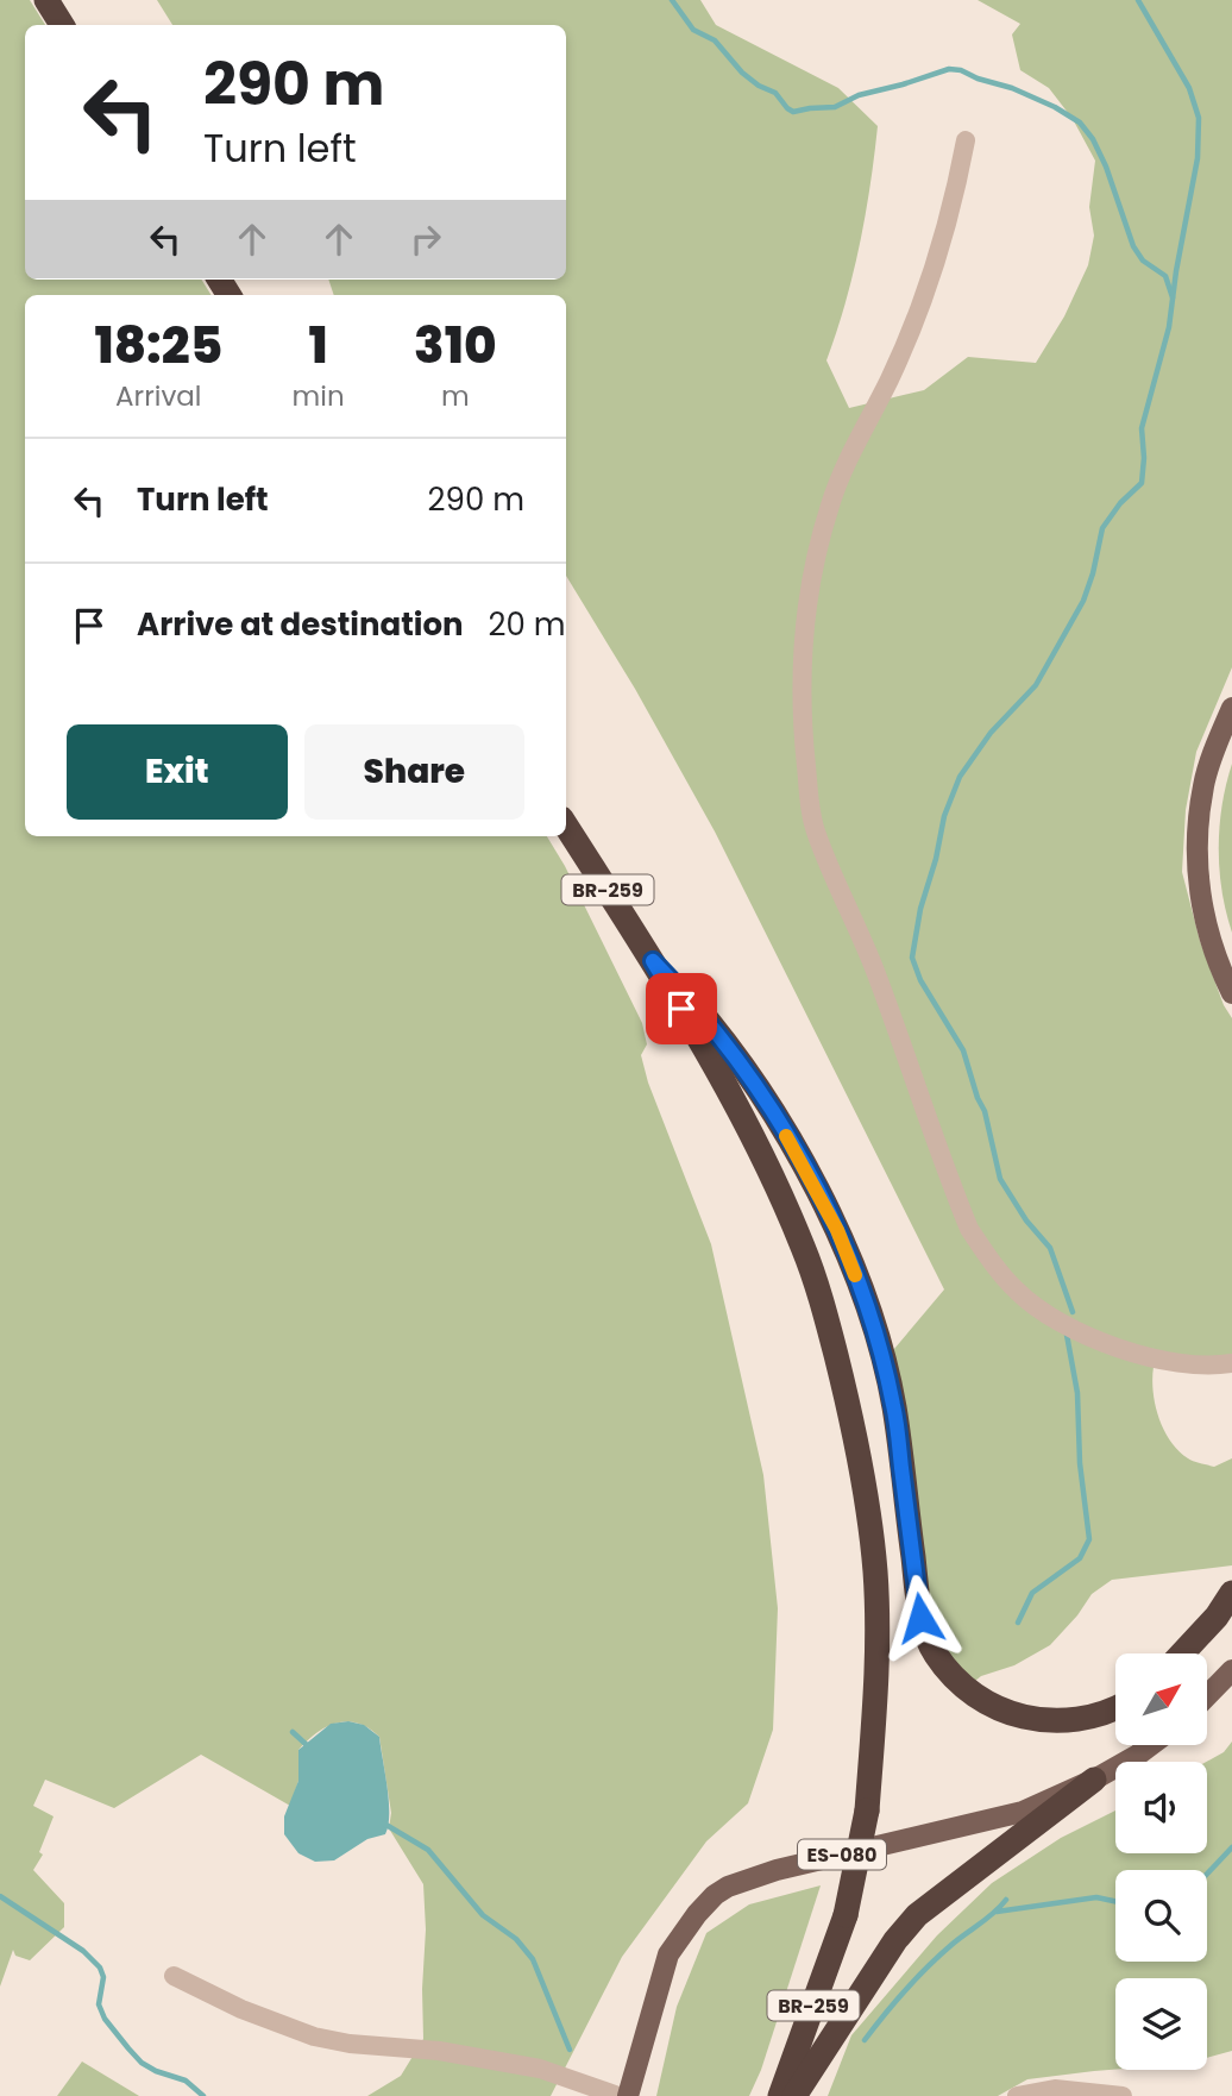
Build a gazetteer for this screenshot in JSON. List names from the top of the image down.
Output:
{
  "streets": {
    "highway": ["BR-259", "ES-080"]
  },
  "north": "top right",
  "page": {
    "turn": ["290 m", "Turn left"],
    "eta": [
      "18:25",
      "Arrival",
      "1",
      "min",
      "310",
      "m"
    ],
    "list": [
      {
        "name": "Turn left",
        "value": "290 m"
      },
      {
        "name": "Arrive at destination",
        "value": "20 m"
      }
    ],
    "buttons": ["Exit", "Share"]
  }
}
